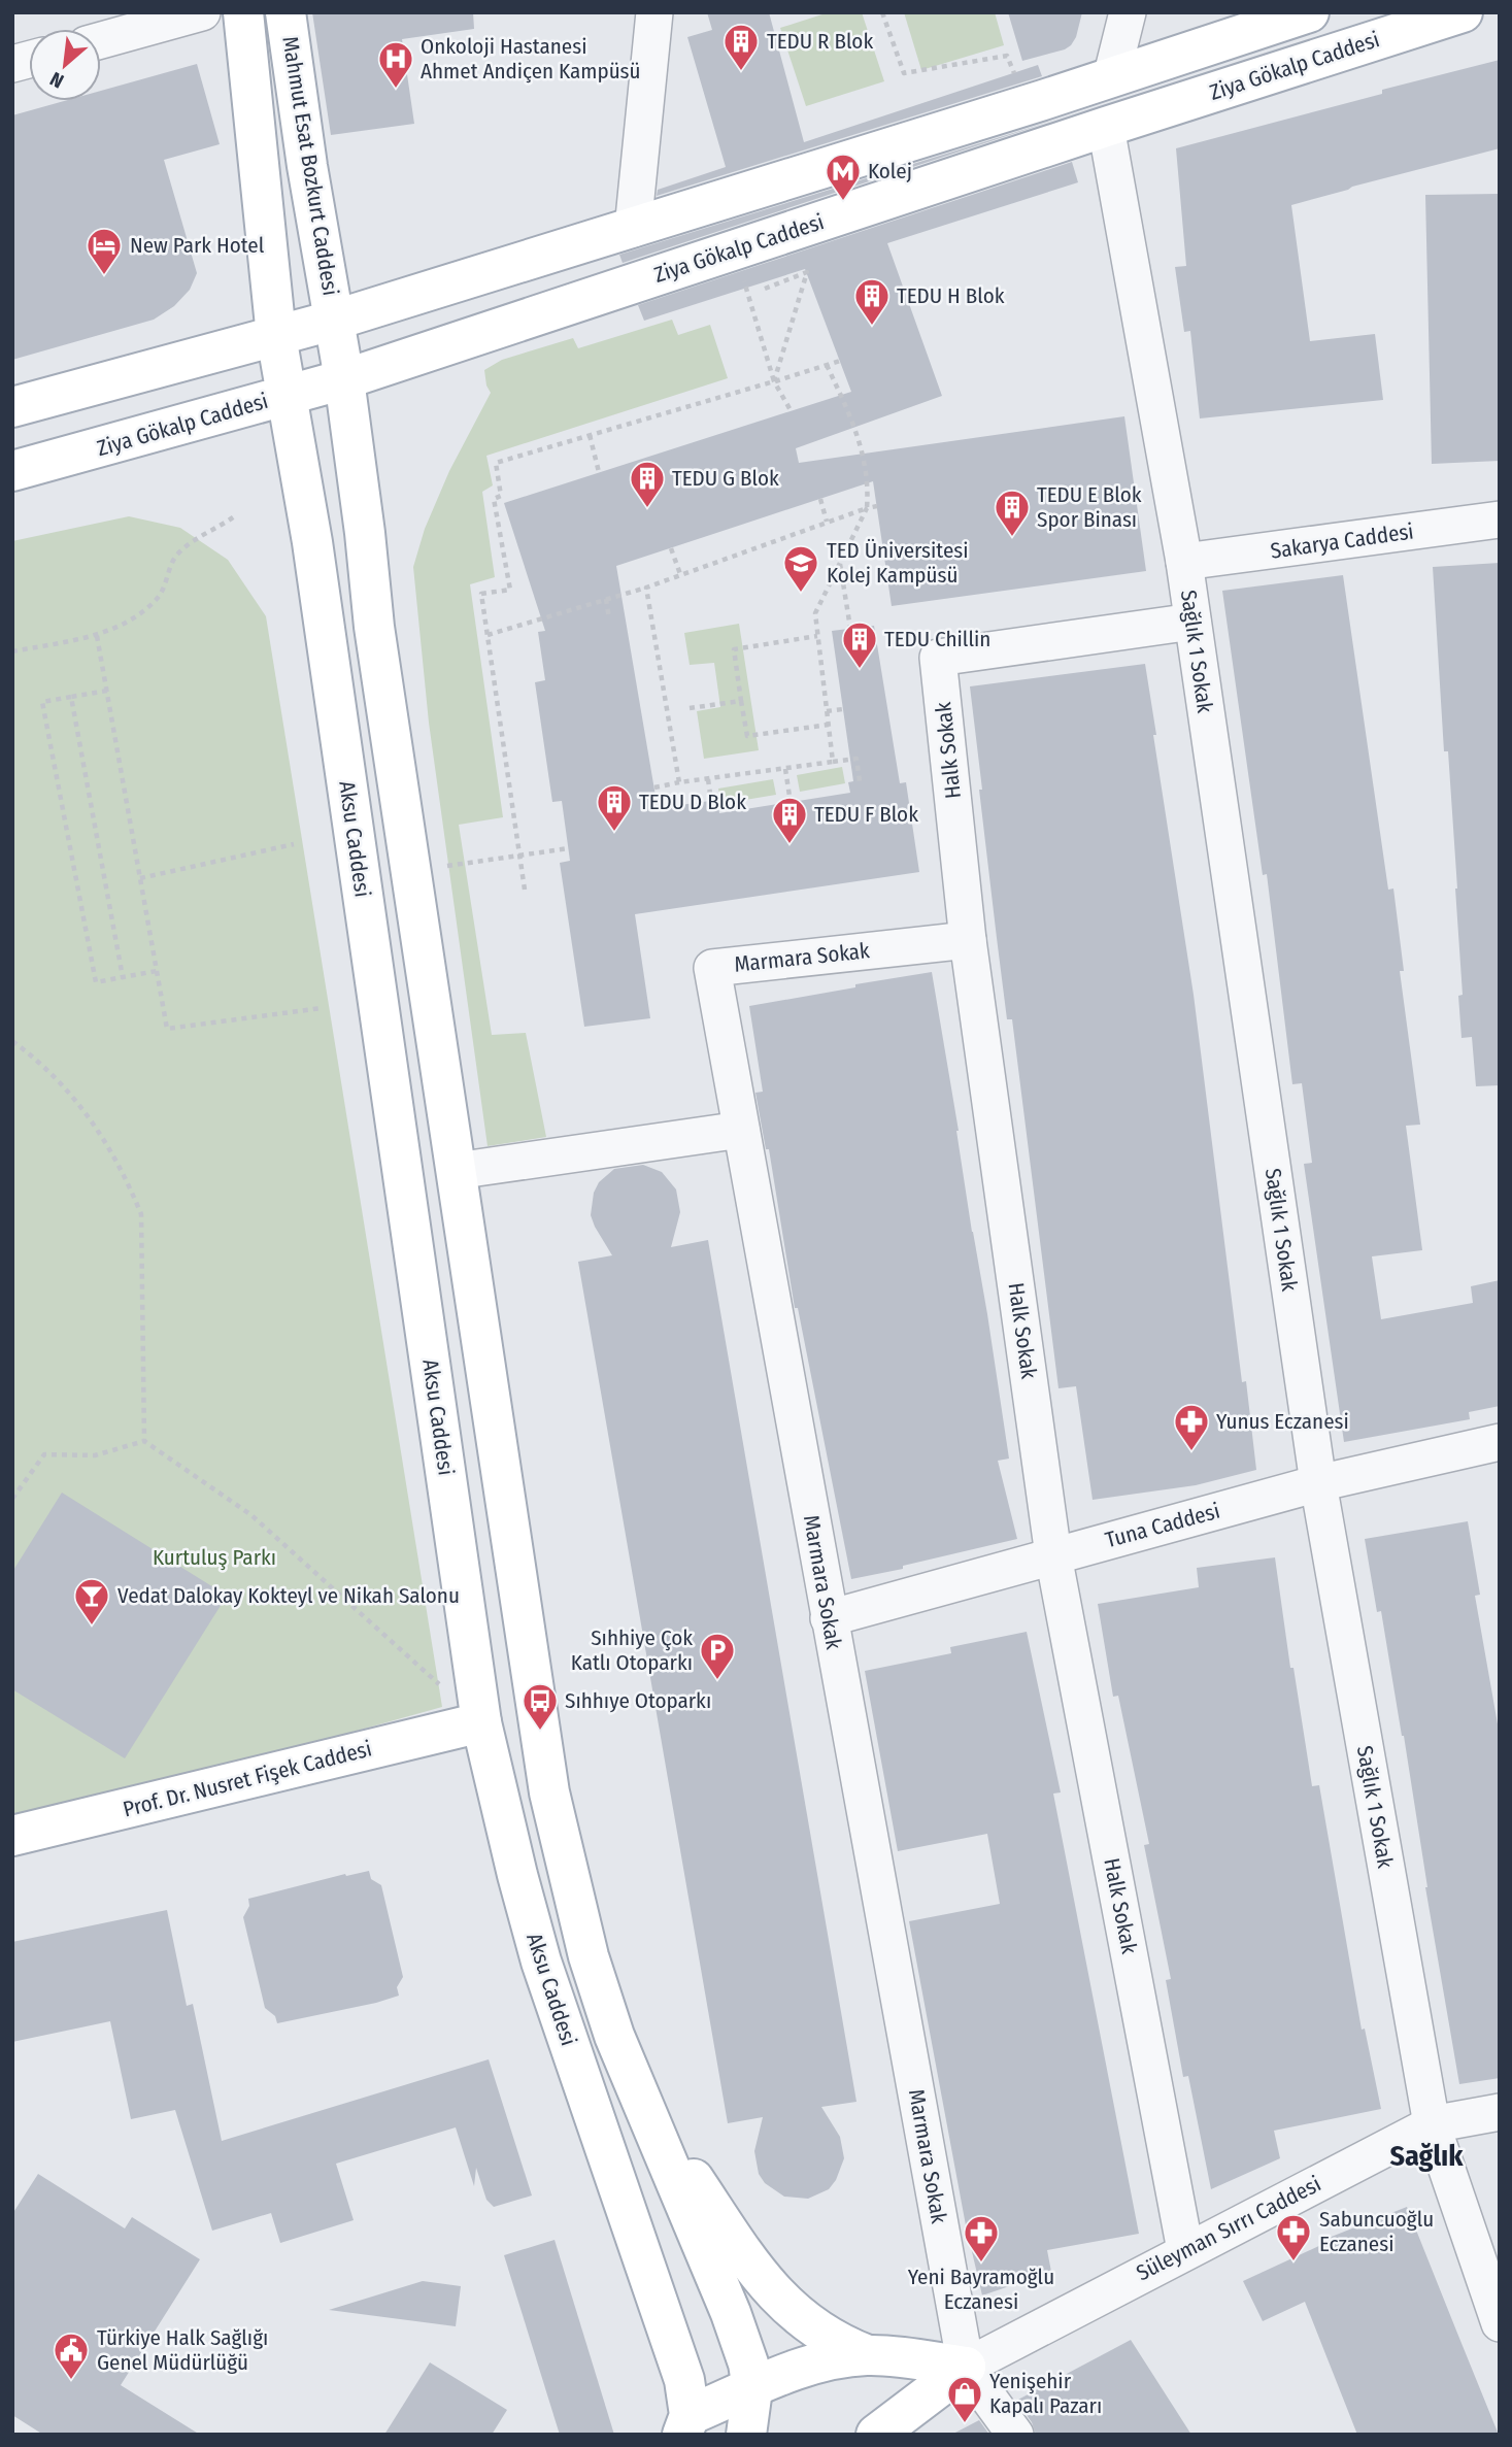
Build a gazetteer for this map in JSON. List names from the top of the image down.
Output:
{
  "streets": {
    "main road": [
      "Ziya Gökalp Caddesi",
      "Mahmut Esat Bozkurt Caddesi",
      "Aksu Caddesi",
      "Prof. Dr. Nusret Fişek Caddesi"
    ],
    "street": [
      "Sakarya Caddesi",
      "Sağlık 1 Sokak",
      "Halk Sokak",
      "Marmara Sokak",
      "Tuna Caddesi",
      "Süleyman Sırrı Caddesi"
    ]
  },
  "crossings": [
    ["Ziya Gökalp Caddesi", "Mahmut Esat Bozkurt Caddesi"],
    ["Ziya Gökalp Caddesi", "Sağlık 1 Sokak"],
    ["Ziya Gökalp Caddesi", "Aksu Caddesi"],
    ["Mahmut Esat Bozkurt Caddesi", "Aksu Caddesi"],
    ["Sakarya Caddesi", "Sağlık 1 Sokak"],
    ["Sağlık 1 Sokak", "Halk Sokak"],
    ["Sağlık 1 Sokak", "Tuna Caddesi"],
    ["Sağlık 1 Sokak", "Süleyman Sırrı Caddesi"],
    ["Halk Sokak", "Marmara Sokak"],
    ["Halk Sokak", "Tuna Caddesi"],
    ["Halk Sokak", "Süleyman Sırrı Caddesi"],
    ["Aksu Caddesi", "Prof. Dr. Nusret Fişek Caddesi"],
    ["Marmara Sokak", "Tuna Caddesi"],
    ["Marmara Sokak", "Süleyman Sırrı Caddesi"]
  ],
  "districts": ["Sağlık"],
  "parks": ["Kurtuluş Parkı"],
  "places": {
    "building": [
      "TEDU R Blok",
      "TEDU H Blok",
      "TEDU G Blok",
      "TEDU E Blok Spor Binası",
      "TEDU Chillin",
      "TEDU D Blok",
      "TEDU F Blok"
    ],
    "hospital": ["Onkoloji Hastanesi Ahmet Andiçen Kampüsü"],
    "metro station": ["Kolej"],
    "hotel": ["New Park Hotel"],
    "school or university": ["TED Üniversitesi Kolej Kampüsü"],
    "pharmacy": ["Yunus Eczanesi", "Sabuncuoğlu Eczanesi", "Yeni Bayramoğlu Eczanesi"],
    "bar": ["Vedat Dalokay Kokteyl ve Nikah Salonu"],
    "parking": ["Sıhhiye Çok Katlı Otoparkı"],
    "bus stop": ["Sıhhıye Otoparkı"],
    "public building": ["Türkiye Halk Sağlığı Genel Müdürlüğü"],
    "shop": ["Yenişehir Kapalı Pazarı"]
  },
  "north": "bottom left"
}
